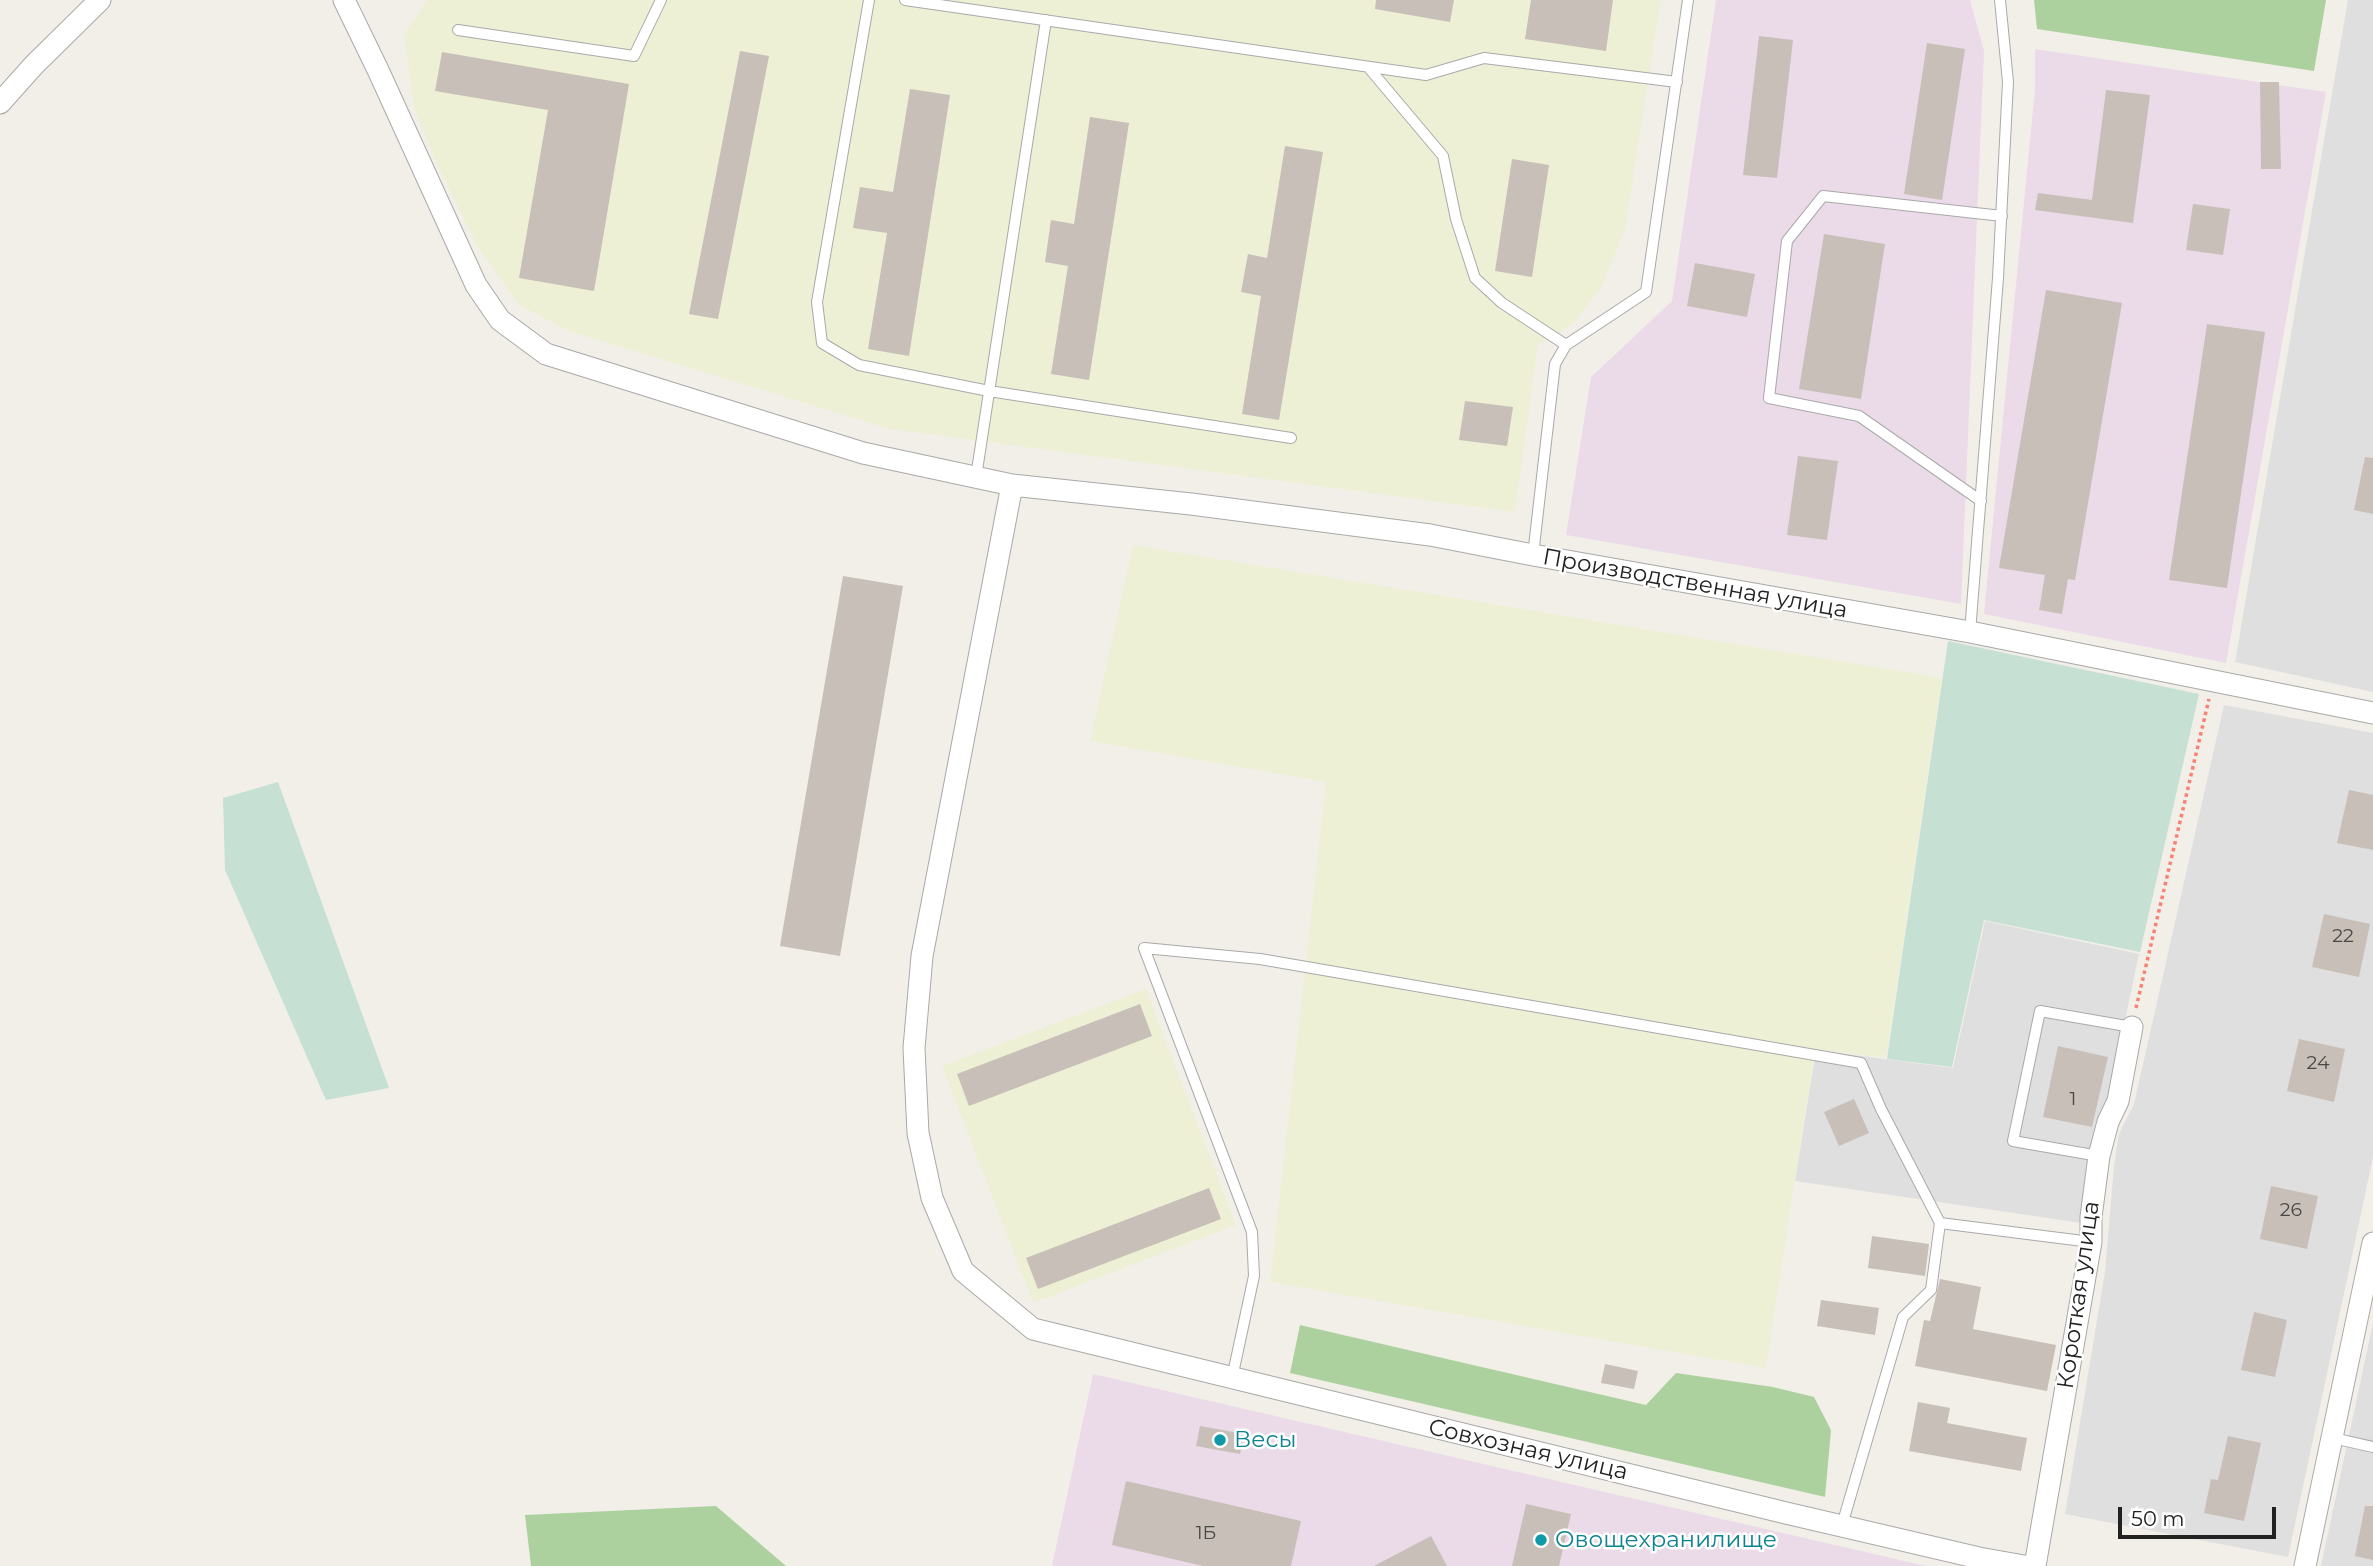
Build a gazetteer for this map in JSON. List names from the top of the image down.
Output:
{
  "streets": {
    "street": ["Производственная улица", "Короткая улица", "Совхозная улица"]
  },
  "crossings": [
    ["Производственная улица", "Совхозная улица"]
  ],
  "places": ["Весы", "Овощехранилище"],
  "house_numbers": [
    "22",
    "24",
    "1",
    "26",
    "1Б"
  ],
  "scale_bar": "50 m"
}
